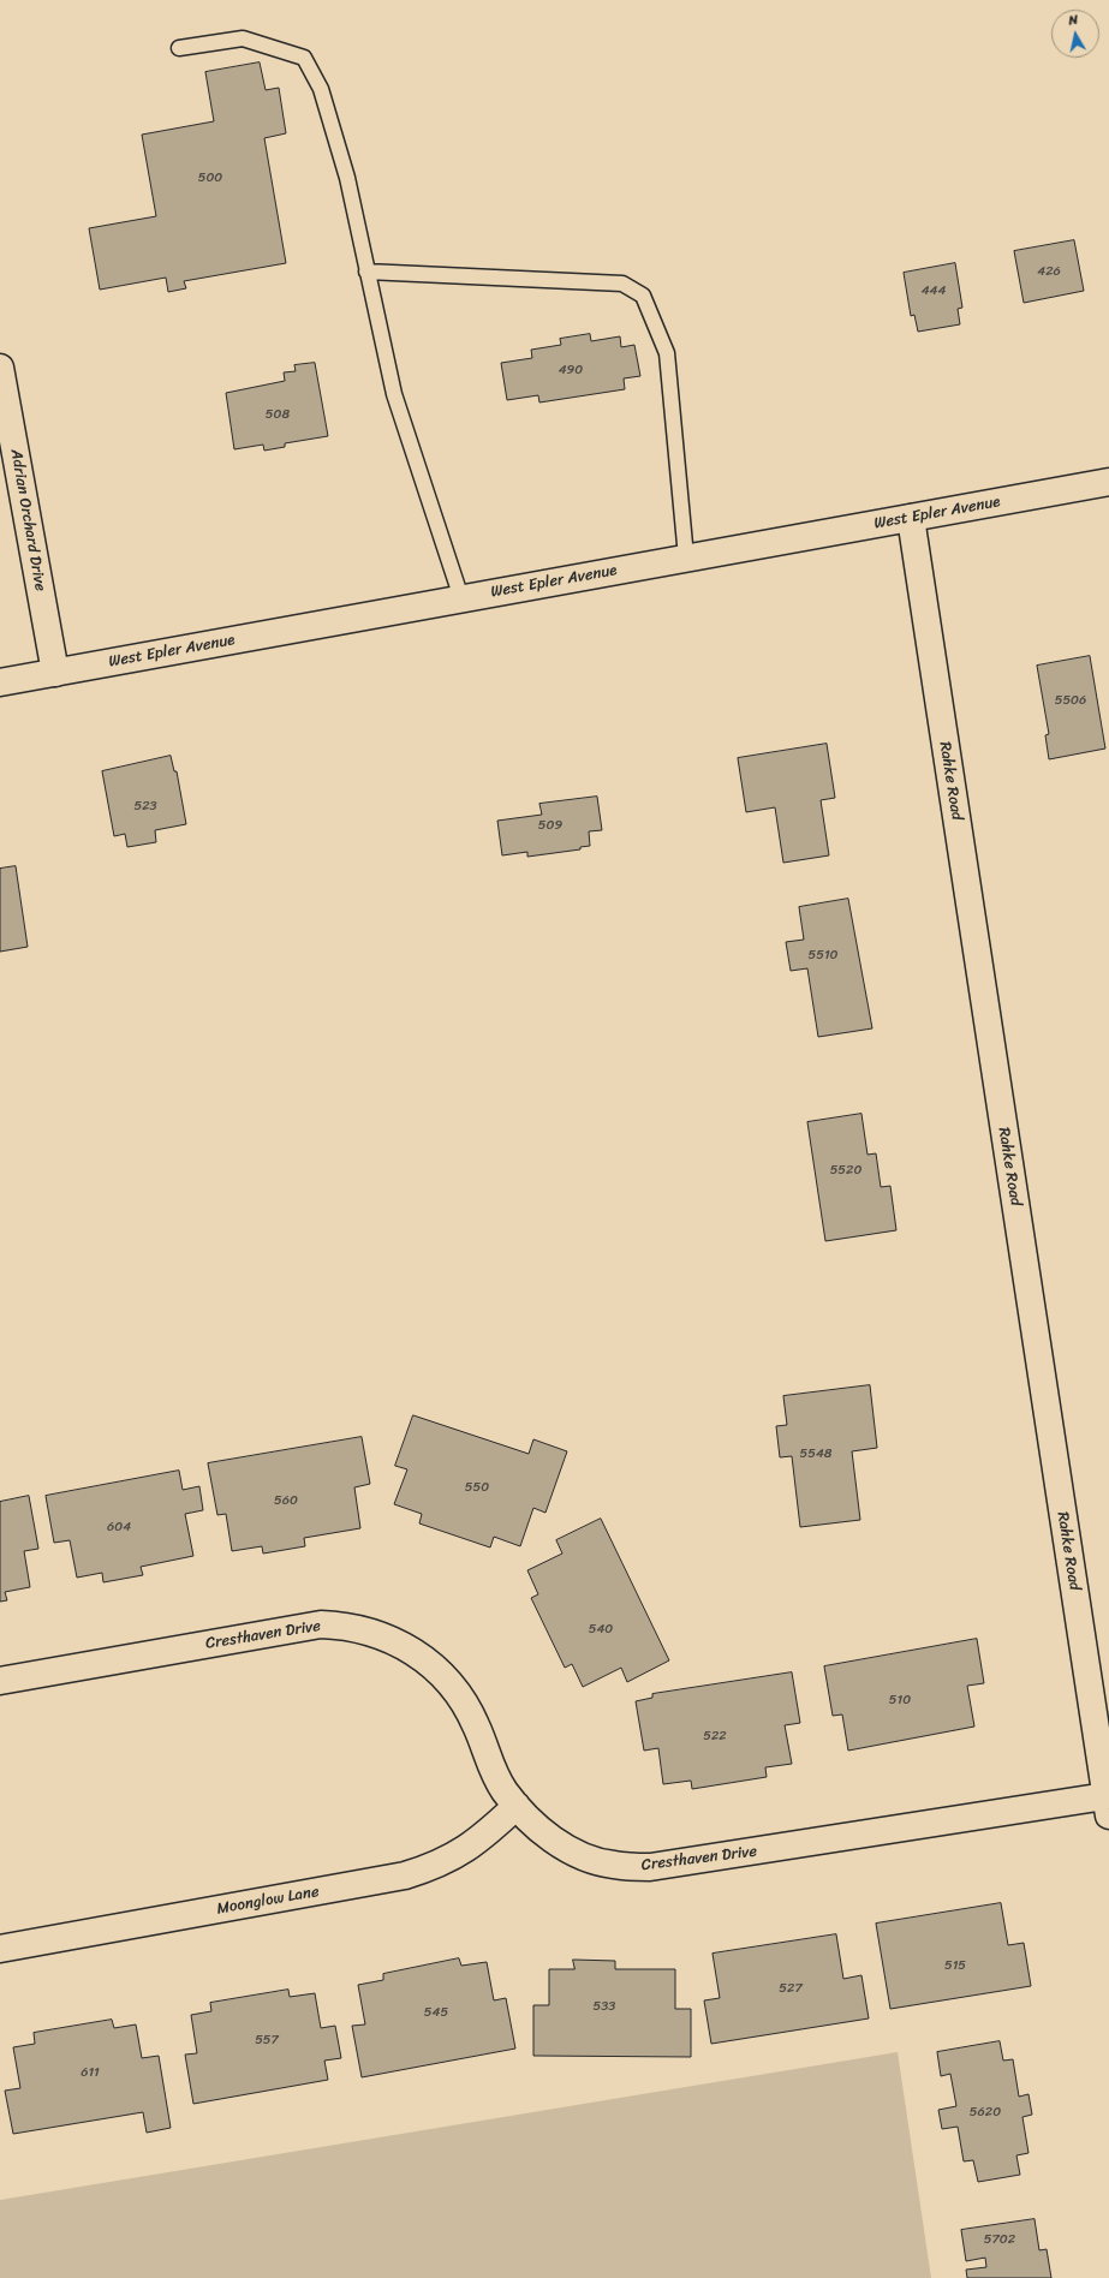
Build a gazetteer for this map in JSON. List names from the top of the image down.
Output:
{
  "streets": {
    "street": [
      "West Epler Avenue",
      "Adrian Orchard Drive",
      "Rahke Road",
      "Cresthaven Drive",
      "Moonglow Lane"
    ]
  },
  "crossings": [
    ["West Epler Avenue", "Adrian Orchard Drive"],
    ["West Epler Avenue", "Rahke Road"],
    ["Rahke Road", "Cresthaven Drive"],
    ["Cresthaven Drive", "Moonglow Lane"]
  ],
  "house_numbers": [
    "500",
    "426",
    "444",
    "490",
    "508",
    "5506",
    "523",
    "509",
    "5510",
    "5520",
    "5548",
    "550",
    "560",
    "604",
    "540",
    "510",
    "522",
    "515",
    "527",
    "533",
    "545",
    "557",
    "611",
    "5620",
    "5702"
  ],
  "north": "top"
}
